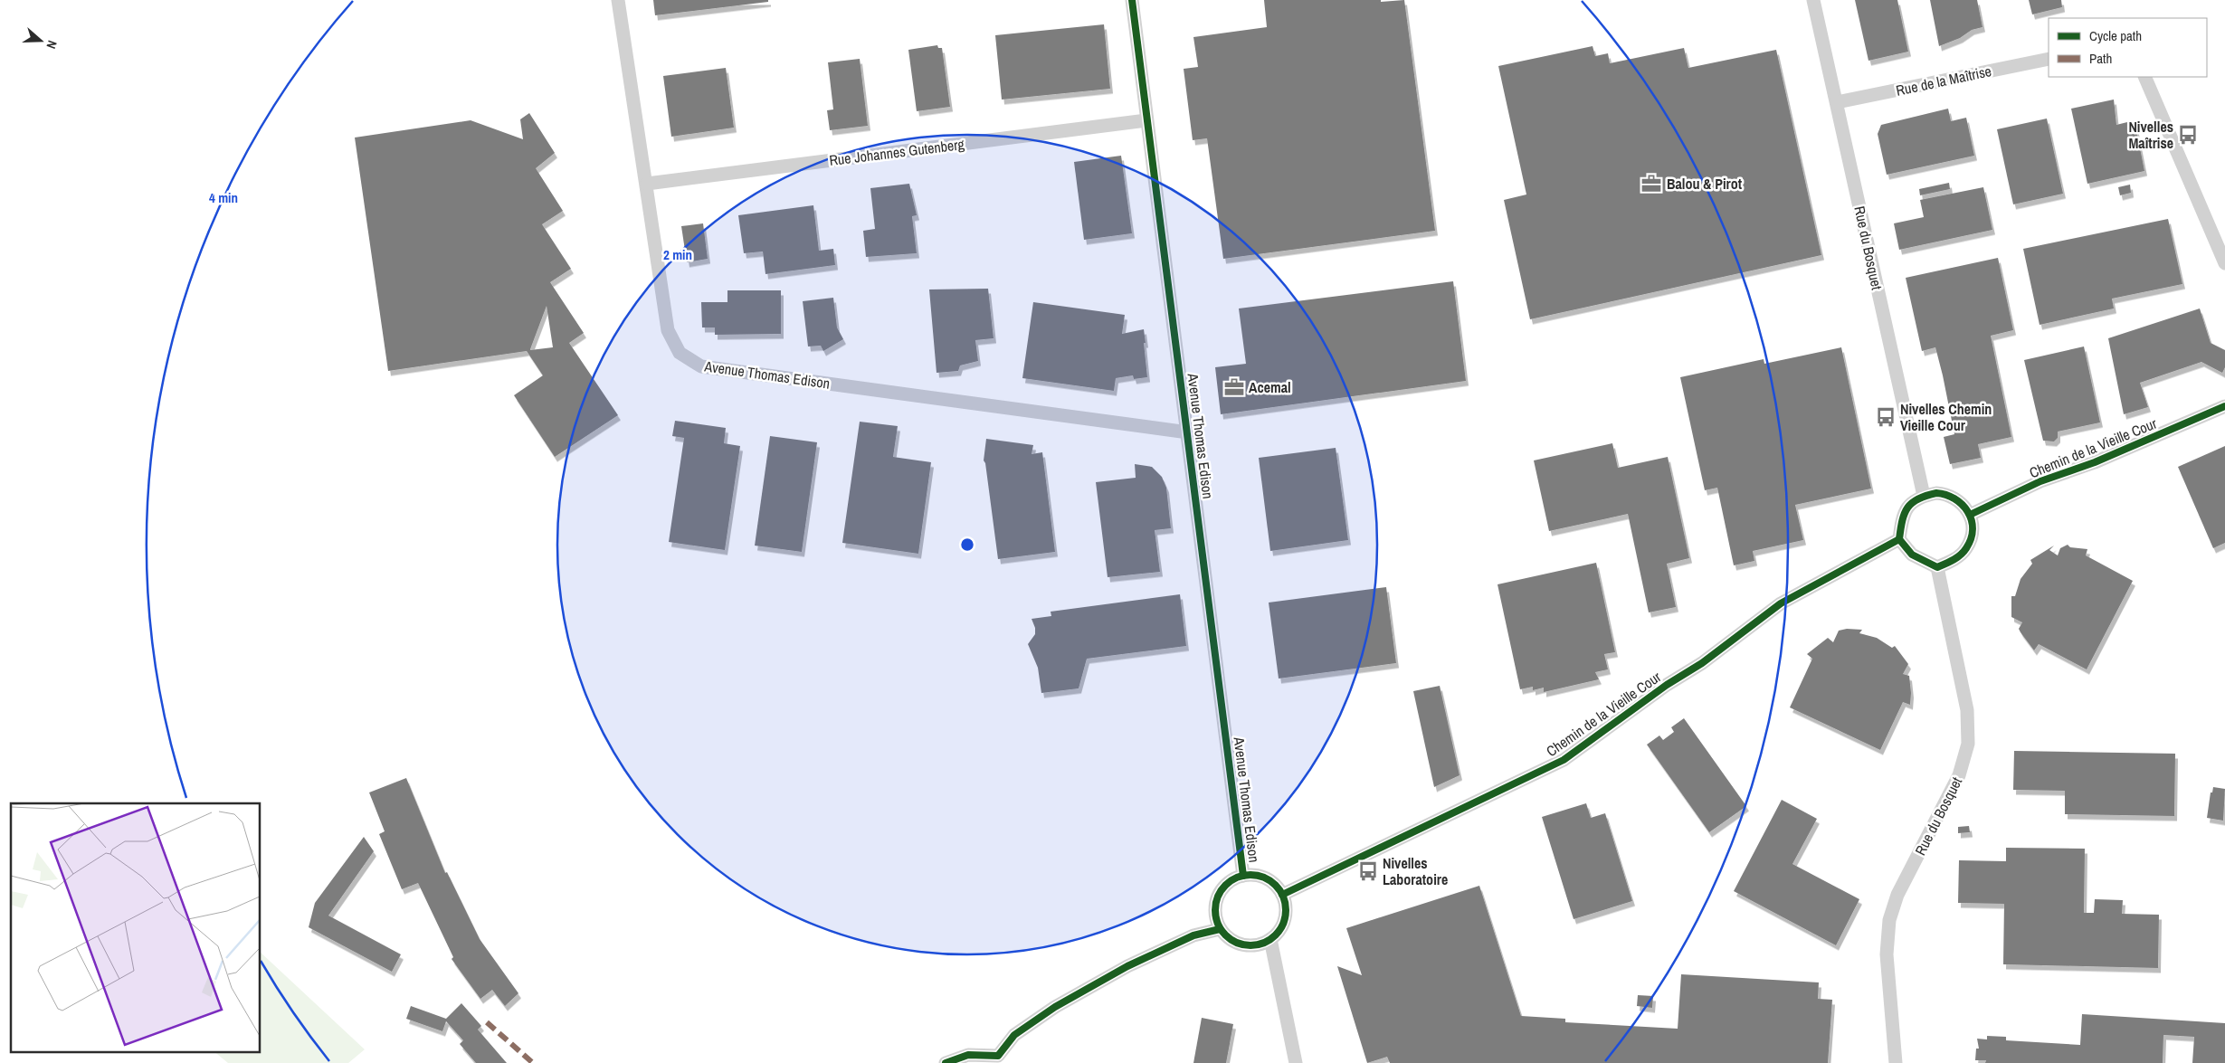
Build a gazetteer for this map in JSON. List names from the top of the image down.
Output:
{
  "streets": {
    "street": [
      "Rue de la Maîtrise",
      "Rue Johannes Gutenberg",
      "Rue du Bosquet",
      "Avenue Thomas Edison",
      "Chemin de la Vieille Cour"
    ]
  },
  "crossings": [
    ["Rue de la Maîtrise", "Rue du Bosquet"],
    ["Rue Johannes Gutenberg", "Avenue Thomas Edison"],
    ["Rue du Bosquet", "Chemin de la Vieille Cour"],
    ["Avenue Thomas Edison", "Chemin de la Vieille Cour"]
  ],
  "places": {
    "bus stop": ["Nivelles Maîtrise", "Nivelles Chemin Vieille Cour", "Nivelles Laboratoire"],
    "office": ["Balou & Pirot", "Acemal"]
  },
  "legend": ["Cycle path", "Path"],
  "north": "right",
  "rings": ["4 min", "2 min"]
}
